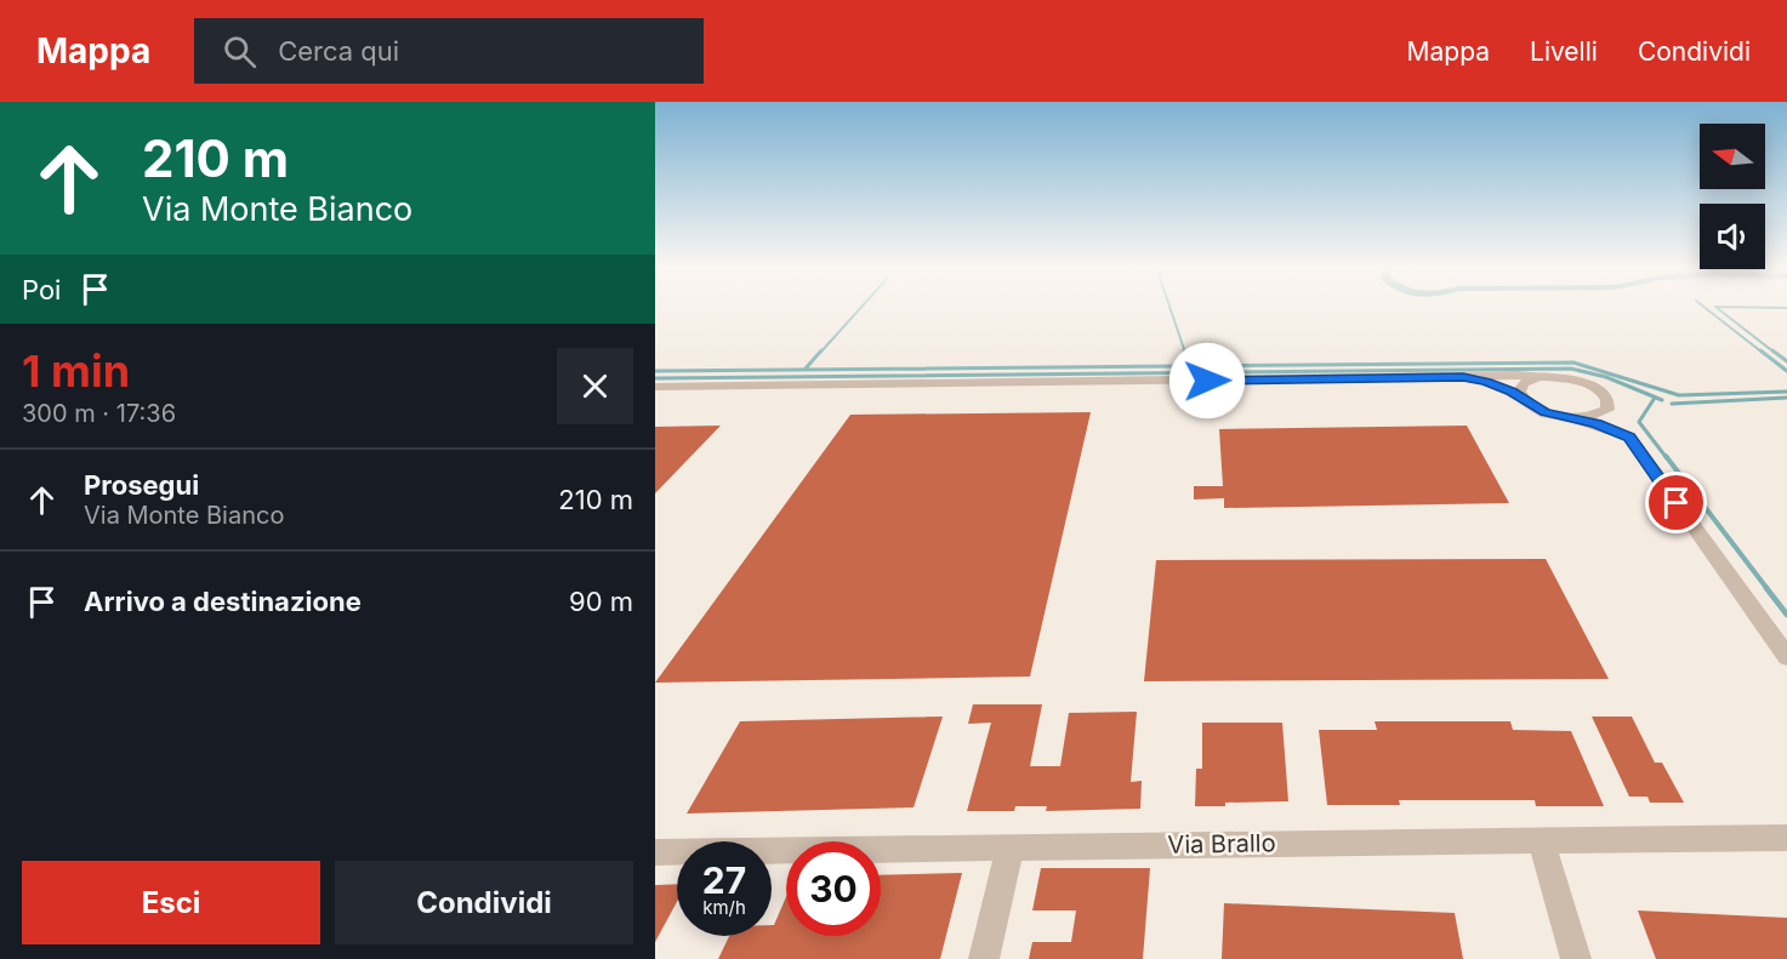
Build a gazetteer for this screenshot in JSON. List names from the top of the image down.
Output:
{
  "streets": {
    "street": ["Via Brallo"]
  },
  "north": "left",
  "page": {
    "header": "Mappa",
    "search": "Cerca qui",
    "nav": ["Mappa", "Livelli", "Condividi"],
    "turn": ["210 m", "Via Monte Bianco"],
    "then": "Poi",
    "heading": ["1 min", "300 m · 17:36"],
    "list": [
      {
        "name": "Prosegui",
        "note": "Via Monte Bianco",
        "value": "210 m"
      },
      {
        "name": "Arrivo a destinazione",
        "value": "90 m"
      }
    ],
    "speed": "27 km/h",
    "limit": "30",
    "buttons": ["Esci", "Condividi"]
  }
}
